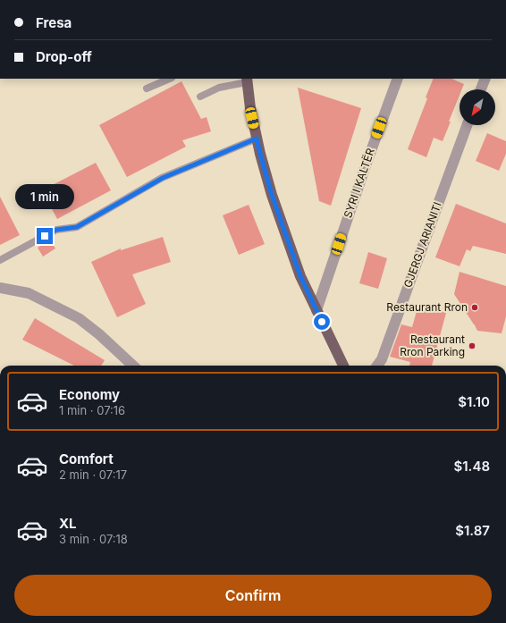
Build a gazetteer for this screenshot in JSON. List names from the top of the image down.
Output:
{
  "streets": {
    "street": ["SYRI I KALTËR", "GJERGJ ARIANITI"]
  },
  "places": ["Restaurant Rron", "Restaurant Rron Parking"],
  "north": "bottom left",
  "page": {
    "banner": ["Fresa", "Drop-off"],
    "bubble": "1 min",
    "list": [
      {
        "name": "Economy",
        "note": "1 min · 07:16",
        "value": "$1.10"
      },
      {
        "name": "Comfort",
        "note": "2 min · 07:17",
        "value": "$1.48"
      },
      {
        "name": "XL",
        "note": "3 min · 07:18",
        "value": "$1.87"
      }
    ],
    "buttons": "Confirm"
  }
}
